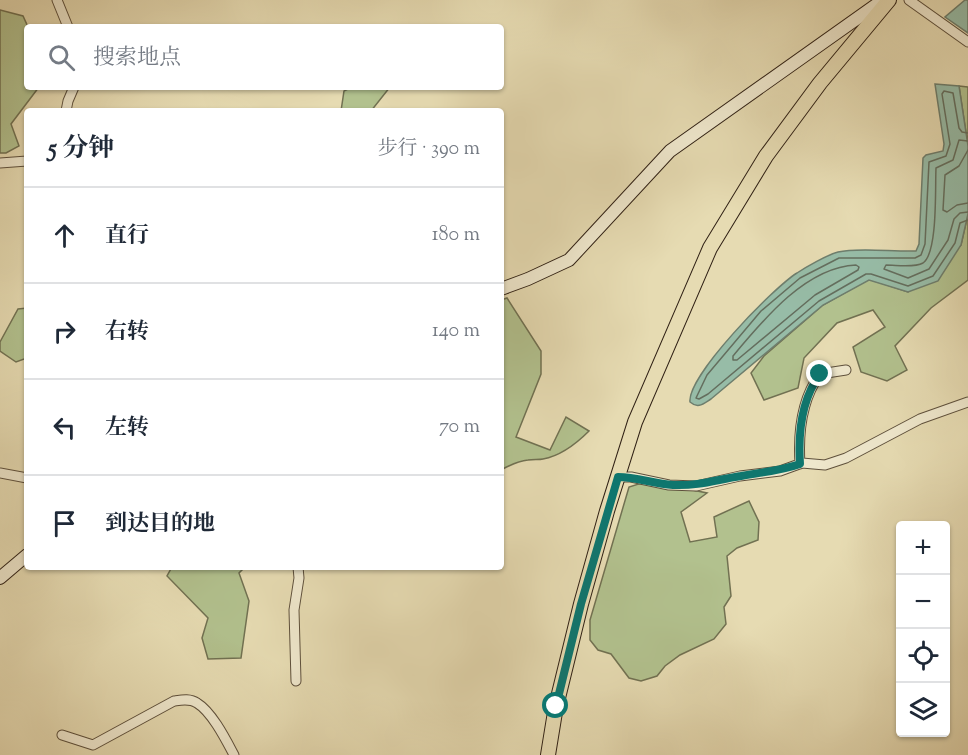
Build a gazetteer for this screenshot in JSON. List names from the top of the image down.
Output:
{
  "page": {
    "search": "搜索地点",
    "heading": ["5 分钟", "步行 · 390 m"],
    "list": [
      ["直行", "180 m"],
      ["右转", "140 m"],
      ["左转", "70 m"],
      "到达目的地"
    ],
    "map_buttons": ["+", "−"]
  }
}
